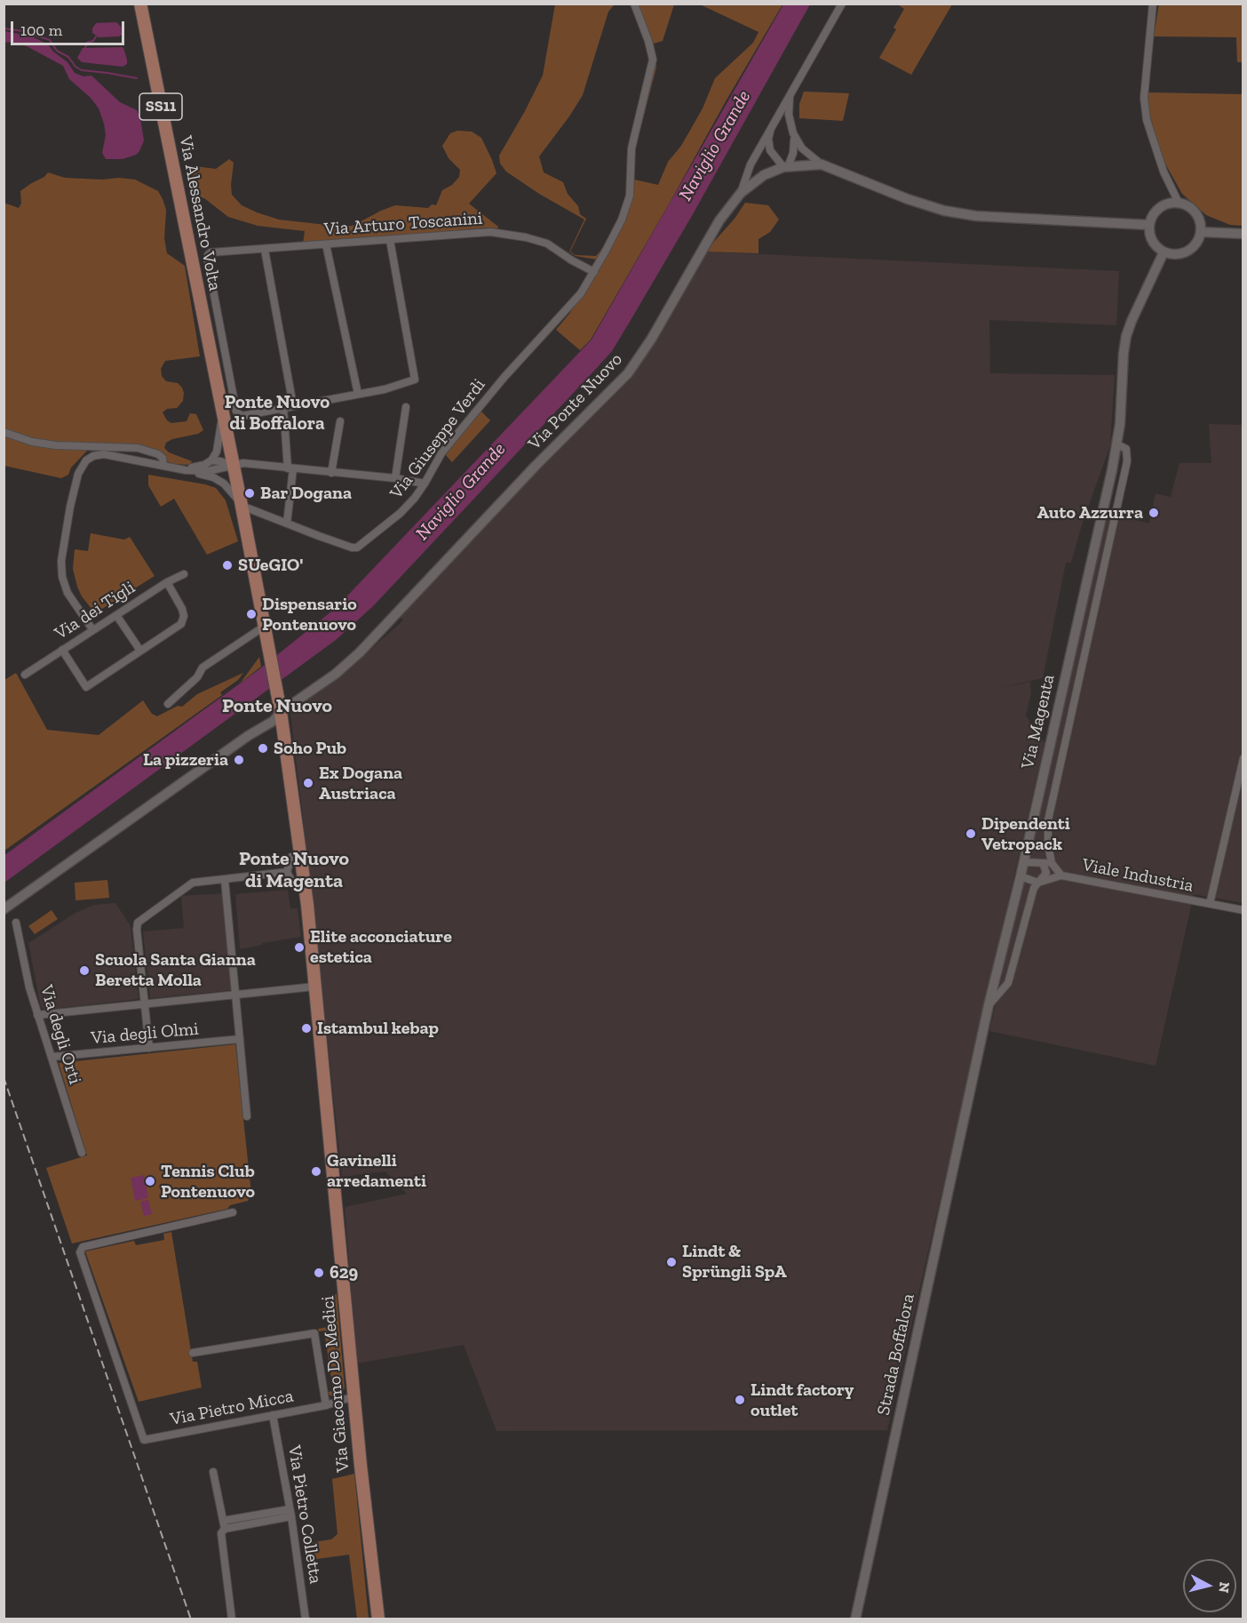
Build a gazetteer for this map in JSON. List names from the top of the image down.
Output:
{
  "streets": {
    "main road": ["SS11", "Via Alessandro Volta", "Via Giacomo De Medici"],
    "street": [
      "Via Arturo Toscanini",
      "Via Ponte Nuovo",
      "Via Giuseppe Verdi",
      "Via dei Tigli",
      "Via Magenta",
      "Viale Industria",
      "Via degli Olmi",
      "Via degli Orti",
      "Strada Boffalora",
      "Via Pietro Micca",
      "Via Pietro Colletta"
    ]
  },
  "crossings": [
    ["SS11", "Via Alessandro Volta"],
    ["SS11", "Via Ponte Nuovo"],
    ["SS11", "Via Giuseppe Verdi"],
    ["SS11", "Via Giacomo De Medici"],
    ["Via Alessandro Volta", "Via Arturo Toscanini"],
    ["Via Alessandro Volta", "Via Giuseppe Verdi"],
    ["Via Arturo Toscanini", "Via Giuseppe Verdi"],
    ["Via Ponte Nuovo", "Via Giacomo De Medici"],
    ["Via Magenta", "Viale Industria"],
    ["Via Magenta", "Strada Boffalora"],
    ["Via degli Olmi", "Via degli Orti"],
    ["Via degli Olmi", "Via Giacomo De Medici"],
    ["Via Giacomo De Medici", "Via Pietro Micca"],
    ["Via Pietro Micca", "Via Pietro Colletta"]
  ],
  "districts": ["Ponte Nuovo di Boffalora", "Ponte Nuovo", "Ponte Nuovo di Magenta"],
  "water": ["Naviglio Grande"],
  "places": [
    "Bar Dogana",
    "Auto Azzurra",
    "SUeGIO'",
    "Dispensario Pontenuovo",
    "Soho Pub",
    "La pizzeria",
    "Ex Dogana Austriaca",
    "Dipendenti Vetropack",
    "Elite acconciature estetica",
    "Scuola Santa Gianna Beretta Molla",
    "Istambul kebap",
    "Gavinelli arredamenti",
    "Tennis Club Pontenuovo",
    "Lindt & Sprüngli SpA",
    "629",
    "Lindt factory outlet"
  ],
  "scale_bar": "100 m",
  "north": "right"
}
